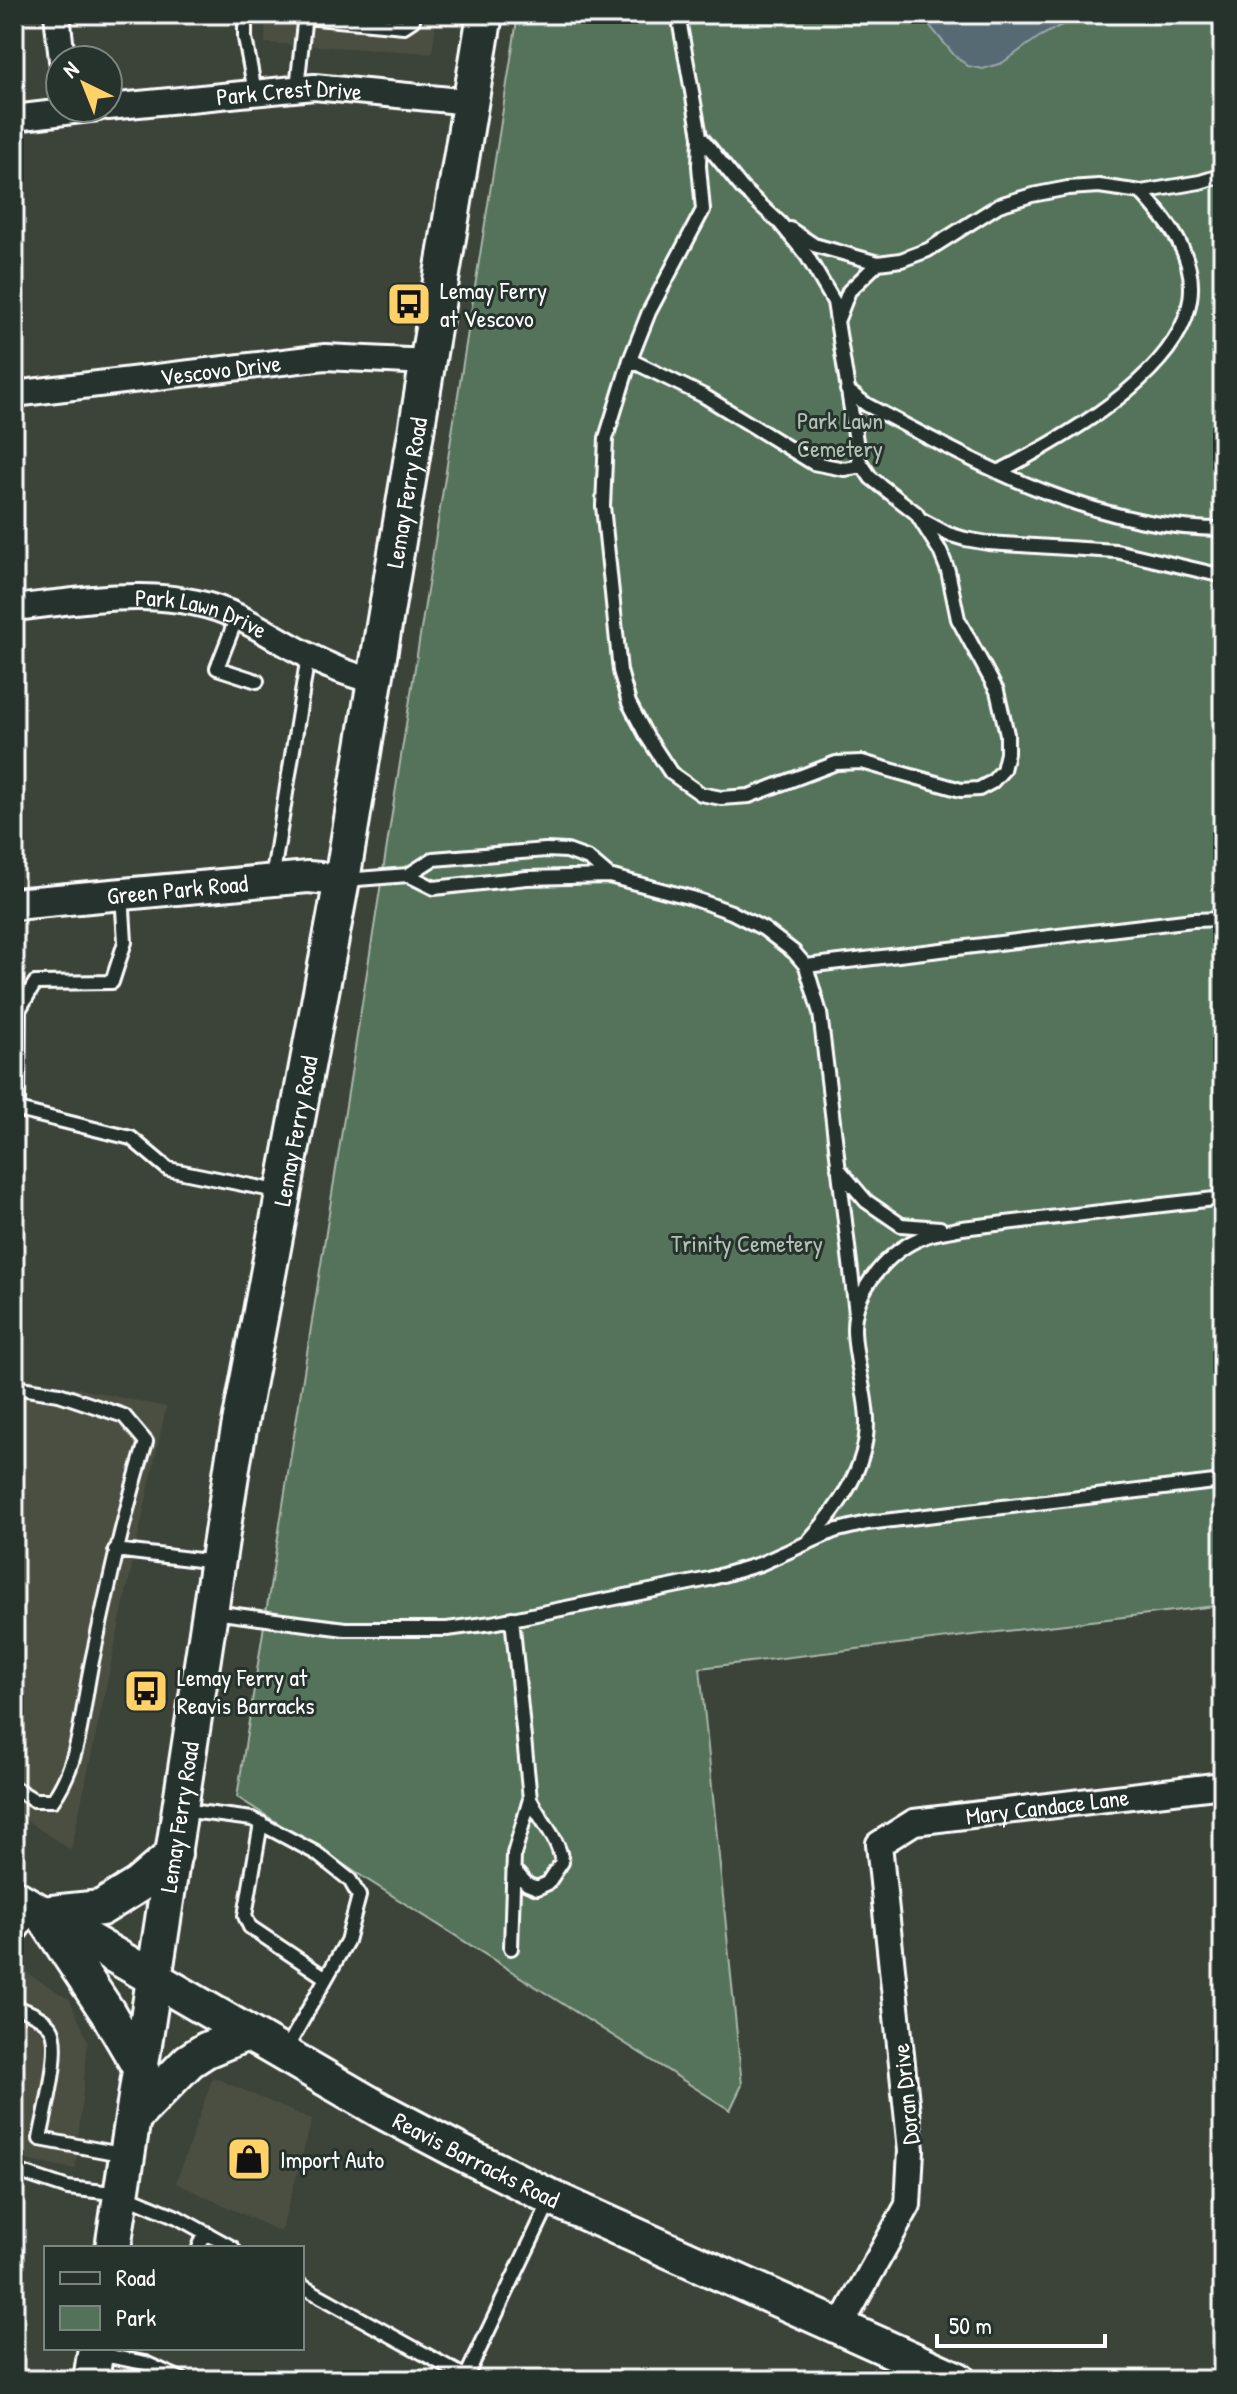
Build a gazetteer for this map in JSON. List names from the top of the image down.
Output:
{
  "streets": {
    "main road": ["Lemay Ferry Road", "Reavis Barracks Road"],
    "street": [
      "Park Crest Drive",
      "Vescovo Drive",
      "Park Lawn Drive",
      "Green Park Road",
      "Mary Candace Lane",
      "Doran Drive"
    ]
  },
  "crossings": [
    ["Park Crest Drive", "Lemay Ferry Road"],
    ["Vescovo Drive", "Lemay Ferry Road"],
    ["Lemay Ferry Road", "Park Lawn Drive"],
    ["Lemay Ferry Road", "Green Park Road"],
    ["Lemay Ferry Road", "Reavis Barracks Road"],
    ["Mary Candace Lane", "Doran Drive"],
    ["Doran Drive", "Reavis Barracks Road"]
  ],
  "parks": ["Park Lawn Cemetery", "Trinity Cemetery"],
  "places": {
    "bus stop": ["Lemay Ferry at Vescovo", "Lemay Ferry at Reavis Barracks"],
    "shop": ["Import Auto"]
  },
  "legend": ["Road", "Park"],
  "scale_bar": "50 m",
  "north": "top left"
}
